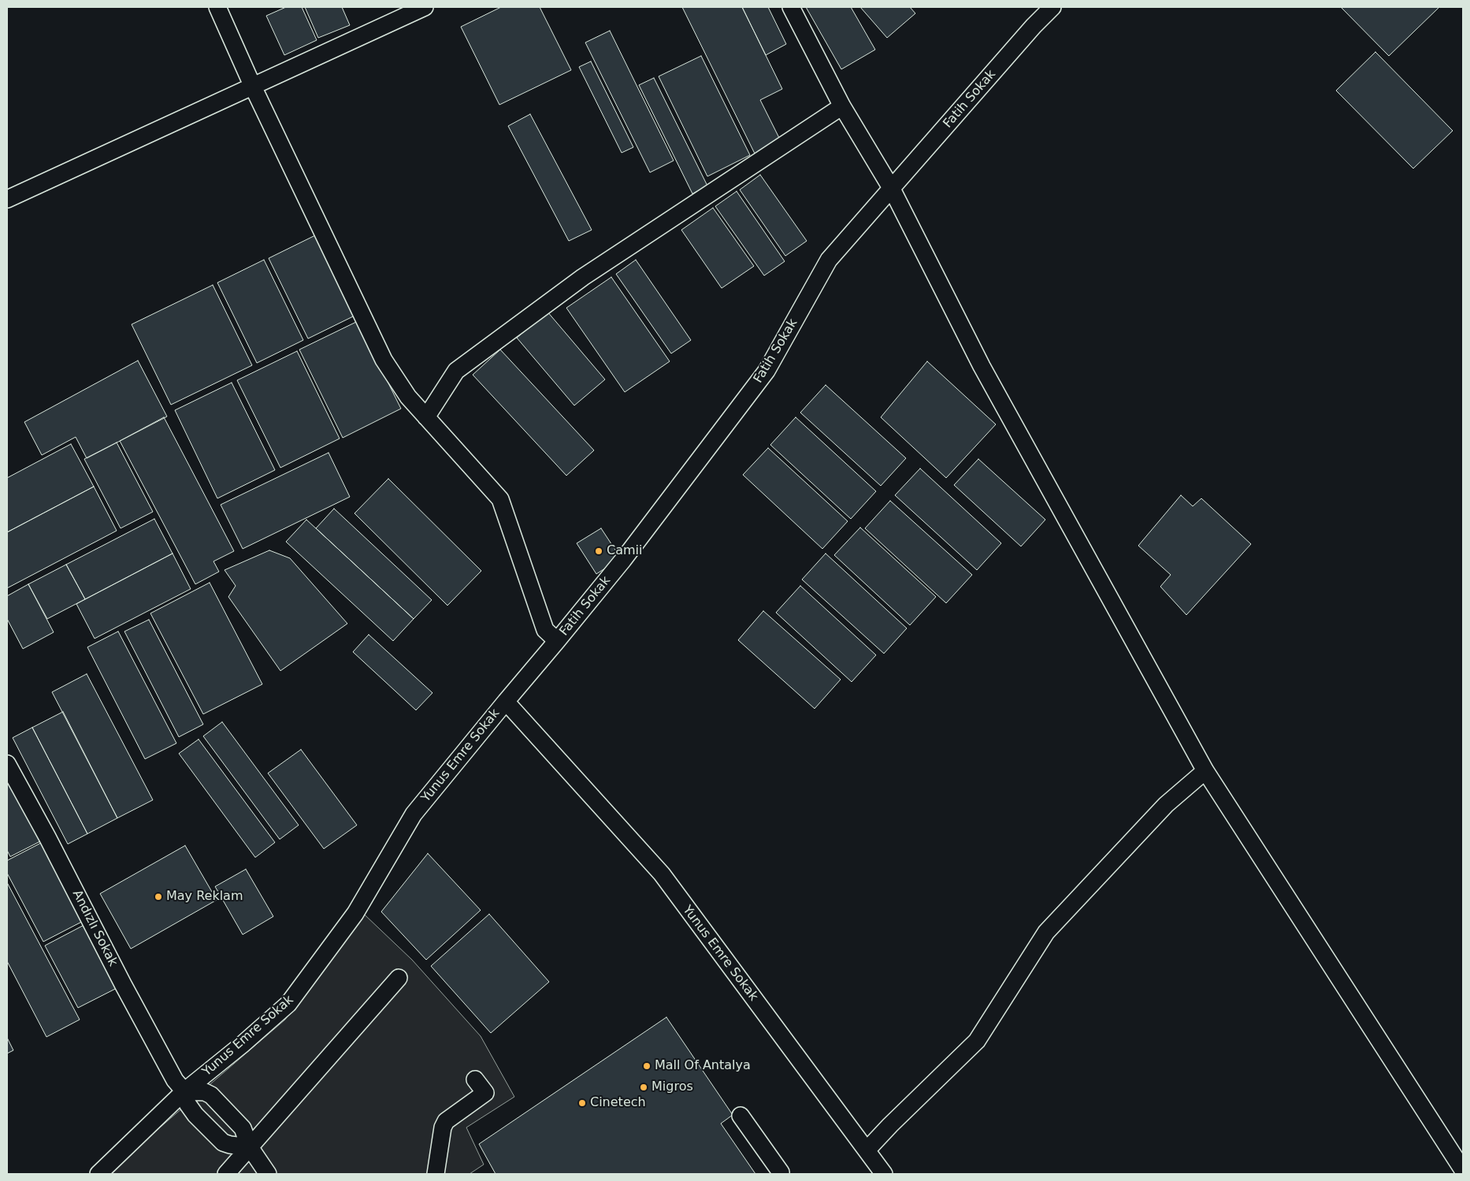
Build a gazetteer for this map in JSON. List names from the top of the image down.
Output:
{
  "streets": {
    "street": ["Fatih Sokak", "Yunus Emre Sokak", "Andızlı Sokak"]
  },
  "crossings": [
    ["Fatih Sokak", "Yunus Emre Sokak"],
    ["Yunus Emre Sokak", "Andızlı Sokak"]
  ],
  "places": [
    "Camii",
    "May Reklam",
    "Mall Of Antalya",
    "Migros",
    "Cinetech"
  ]
}
